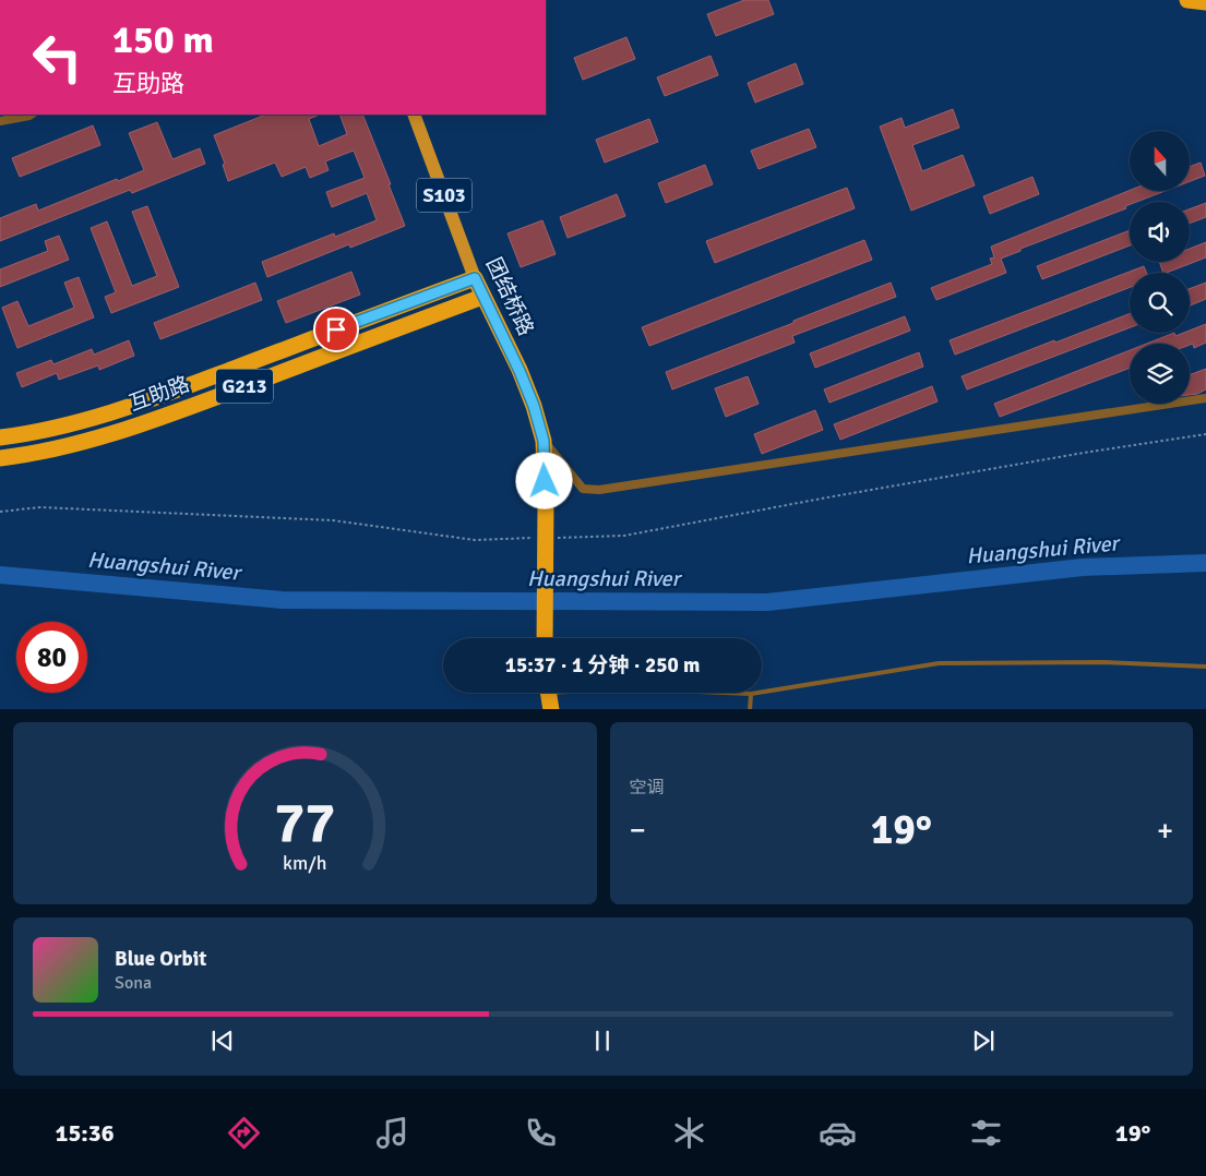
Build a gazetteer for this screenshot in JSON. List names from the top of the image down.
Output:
{
  "streets": {
    "highway": ["团结桥路", "G213", "互助路"],
    "main road": ["S103"]
  },
  "crossings": [
    ["团结桥路", "互助路"]
  ],
  "water": ["Huangshui River"],
  "north": "top",
  "page": {
    "turn": ["150 m", "互助路"],
    "limit": "80",
    "trip": "15:37 · 1 分钟 · 250 m",
    "tile": "空调",
    "heat": ["−", "19°", "+"],
    "song": ["Blue Orbit", "Sona"],
    "tabs": ["15:36", "19°"],
    "gauge": ["77", "km/h"]
  }
}
